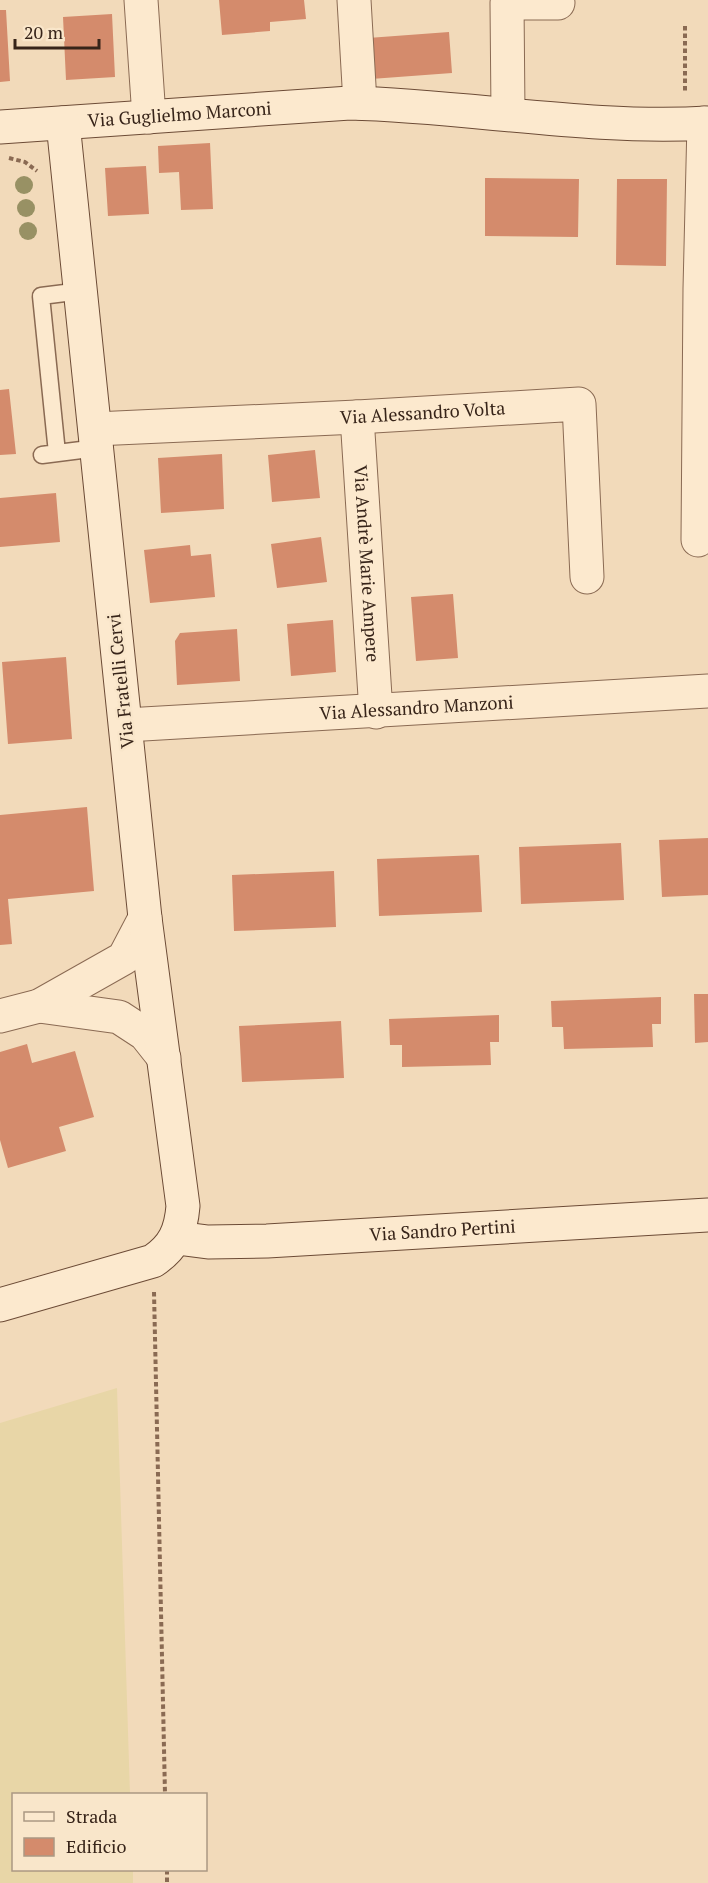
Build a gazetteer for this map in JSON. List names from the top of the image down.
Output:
{
  "streets": {
    "street": [
      "Via Guglielmo Marconi",
      "Via Alessandro Volta",
      "Via Andrè Marie Ampere",
      "Via Fratelli Cervi",
      "Via Alessandro Manzoni",
      "Via Sandro Pertini"
    ]
  },
  "crossings": [
    ["Via Guglielmo Marconi", "Via Fratelli Cervi"],
    ["Via Alessandro Volta", "Via Andrè Marie Ampere"],
    ["Via Alessandro Volta", "Via Fratelli Cervi"],
    ["Via Andrè Marie Ampere", "Via Alessandro Manzoni"],
    ["Via Fratelli Cervi", "Via Alessandro Manzoni"],
    ["Via Fratelli Cervi", "Via Sandro Pertini"]
  ],
  "legend": ["Strada", "Edificio"],
  "scale_bar": "20 m"
}
